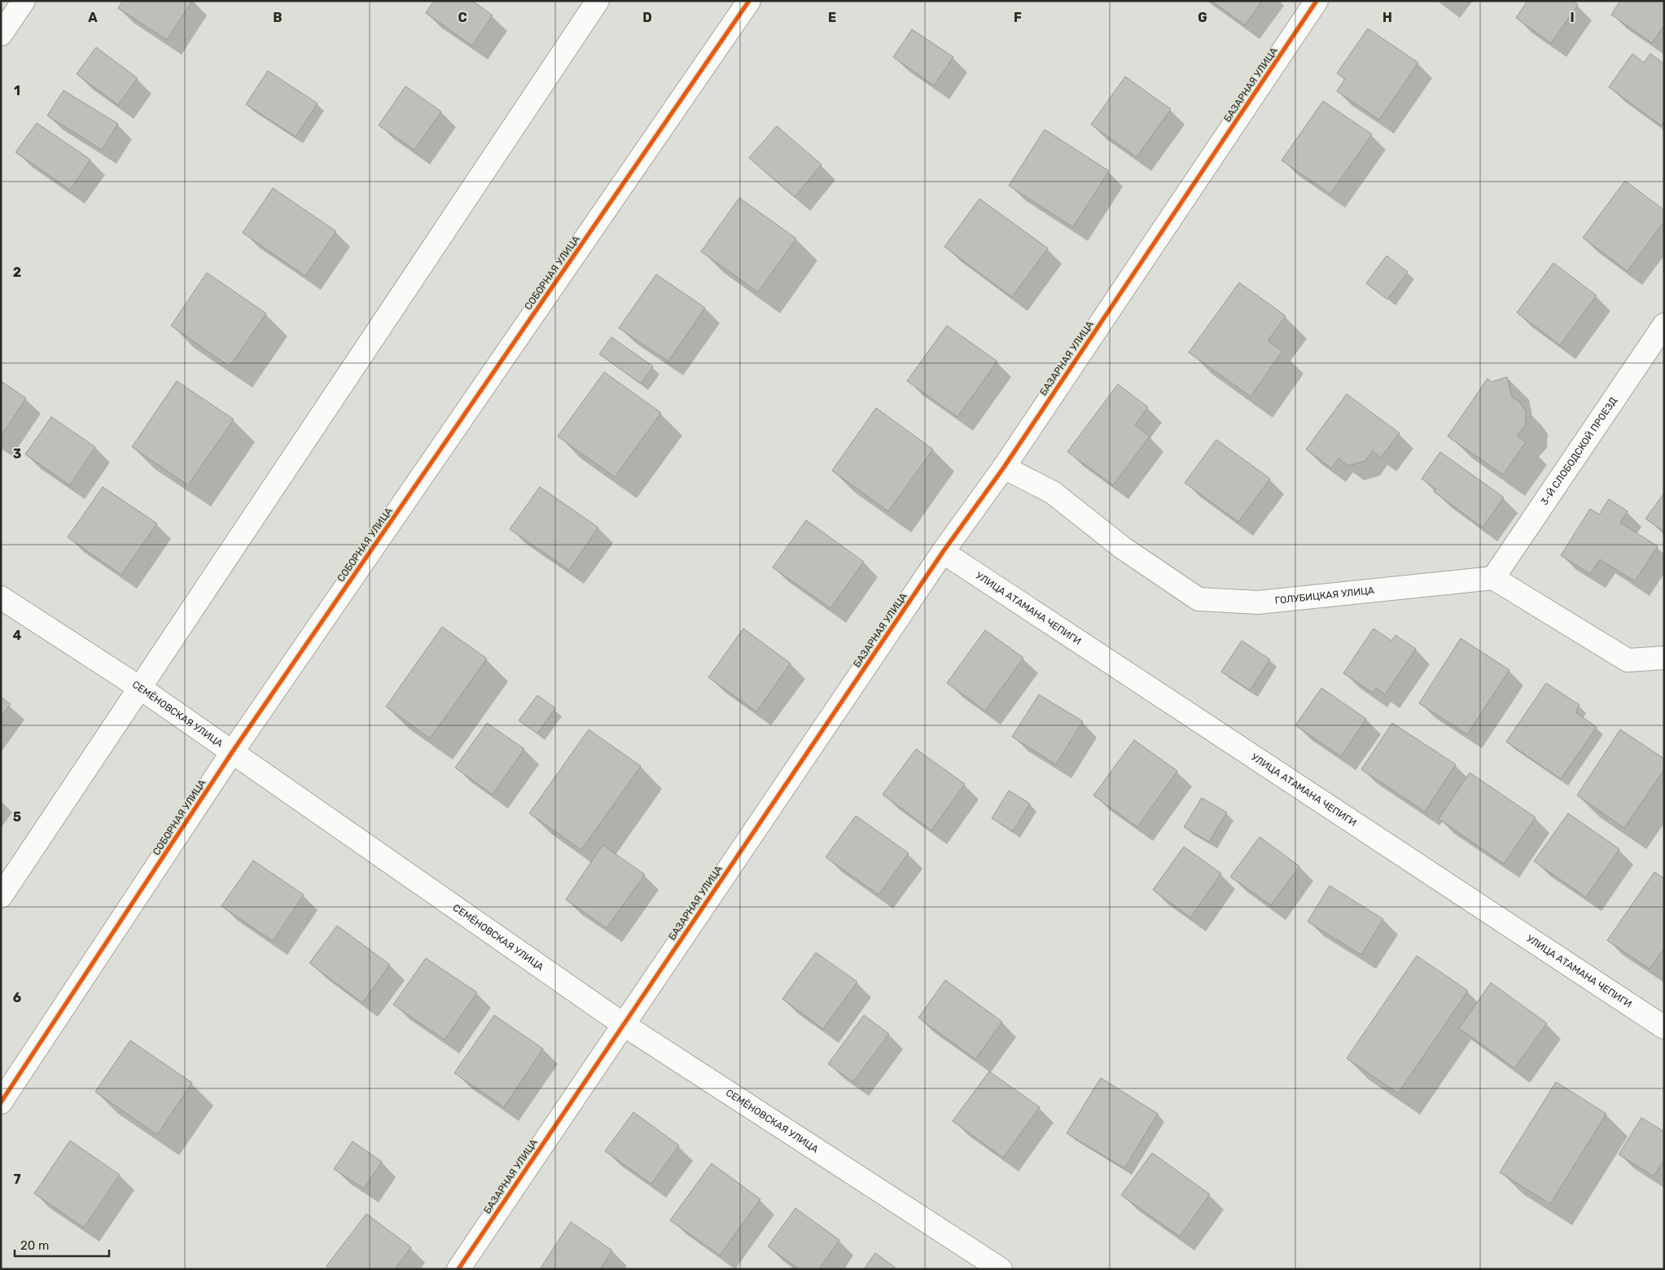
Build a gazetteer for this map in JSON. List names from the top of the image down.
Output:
{
  "streets": {
    "street": [
      "БАЗАРНАЯ УЛИЦА",
      "СОБОРНАЯ УЛИЦА",
      "3-Й СЛОБОДСКОЙ ПРОЕЗД",
      "ГОЛУБИЦКАЯ УЛИЦА",
      "УЛИЦА АТАМАНА ЧЕПИГИ",
      "СЕМЁНОВСКАЯ УЛИЦА"
    ]
  },
  "crossings": [
    ["БАЗАРНАЯ УЛИЦА", "ГОЛУБИЦКАЯ УЛИЦА"],
    ["БАЗАРНАЯ УЛИЦА", "УЛИЦА АТАМАНА ЧЕПИГИ"],
    ["БАЗАРНАЯ УЛИЦА", "СЕМЁНОВСКАЯ УЛИЦА"],
    ["СОБОРНАЯ УЛИЦА", "СЕМЁНОВСКАЯ УЛИЦА"],
    ["3-Й СЛОБОДСКОЙ ПРОЕЗД", "ГОЛУБИЦКАЯ УЛИЦА"]
  ],
  "scale_bar": "20 m",
  "grid": {
    "columns": [
      "A",
      "B",
      "C",
      "D",
      "E",
      "F",
      "G",
      "H",
      "I"
    ],
    "rows": [
      "1",
      "2",
      "3",
      "4",
      "5",
      "6",
      "7"
    ]
  }
}
